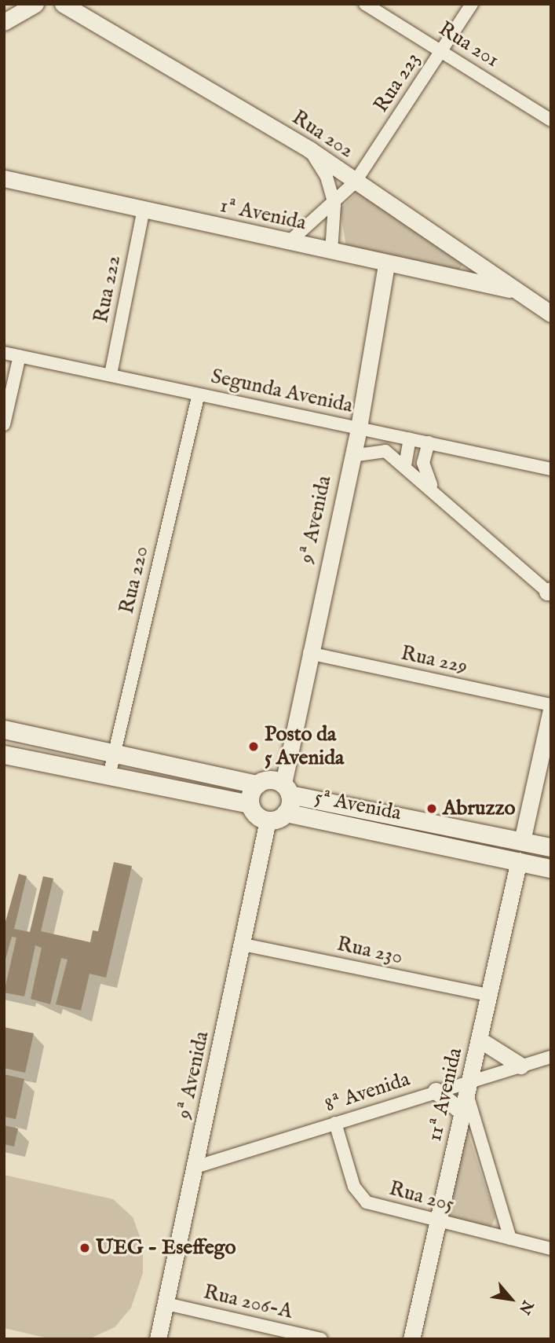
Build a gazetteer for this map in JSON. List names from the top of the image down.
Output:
{
  "streets": {
    "main road": ["5ª Avenida"],
    "street": [
      "Rua 201",
      "Rua 223",
      "Rua 202",
      "1ª Avenida",
      "Rua 222",
      "Segunda Avenida",
      "9ª Avenida",
      "Rua 220",
      "Rua 229",
      "Rua 230",
      "8ª Avenida",
      "11ª Avenida",
      "Rua 205",
      "Rua 206-A"
    ]
  },
  "crossings": [
    ["Rua 201", "Rua 223"],
    ["Rua 223", "Rua 202"],
    ["Rua 223", "1ª Avenida"],
    ["Rua 202", "1ª Avenida"],
    ["1ª Avenida", "Rua 222"],
    ["1ª Avenida", "9ª Avenida"],
    ["Rua 222", "Segunda Avenida"],
    ["Segunda Avenida", "9ª Avenida"],
    ["Segunda Avenida", "Rua 220"],
    ["9ª Avenida", "Rua 229"],
    ["9ª Avenida", "5ª Avenida"],
    ["9ª Avenida", "Rua 230"],
    ["9ª Avenida", "8ª Avenida"],
    ["9ª Avenida", "Rua 206-A"],
    ["5ª Avenida", "11ª Avenida"],
    ["Rua 230", "11ª Avenida"],
    ["8ª Avenida", "11ª Avenida"],
    ["8ª Avenida", "Rua 205"],
    ["11ª Avenida", "Rua 205"]
  ],
  "places": ["Posto da 5 Avenida", "Abruzzo", "UEG - Eseffego"],
  "north": "bottom right"
}
